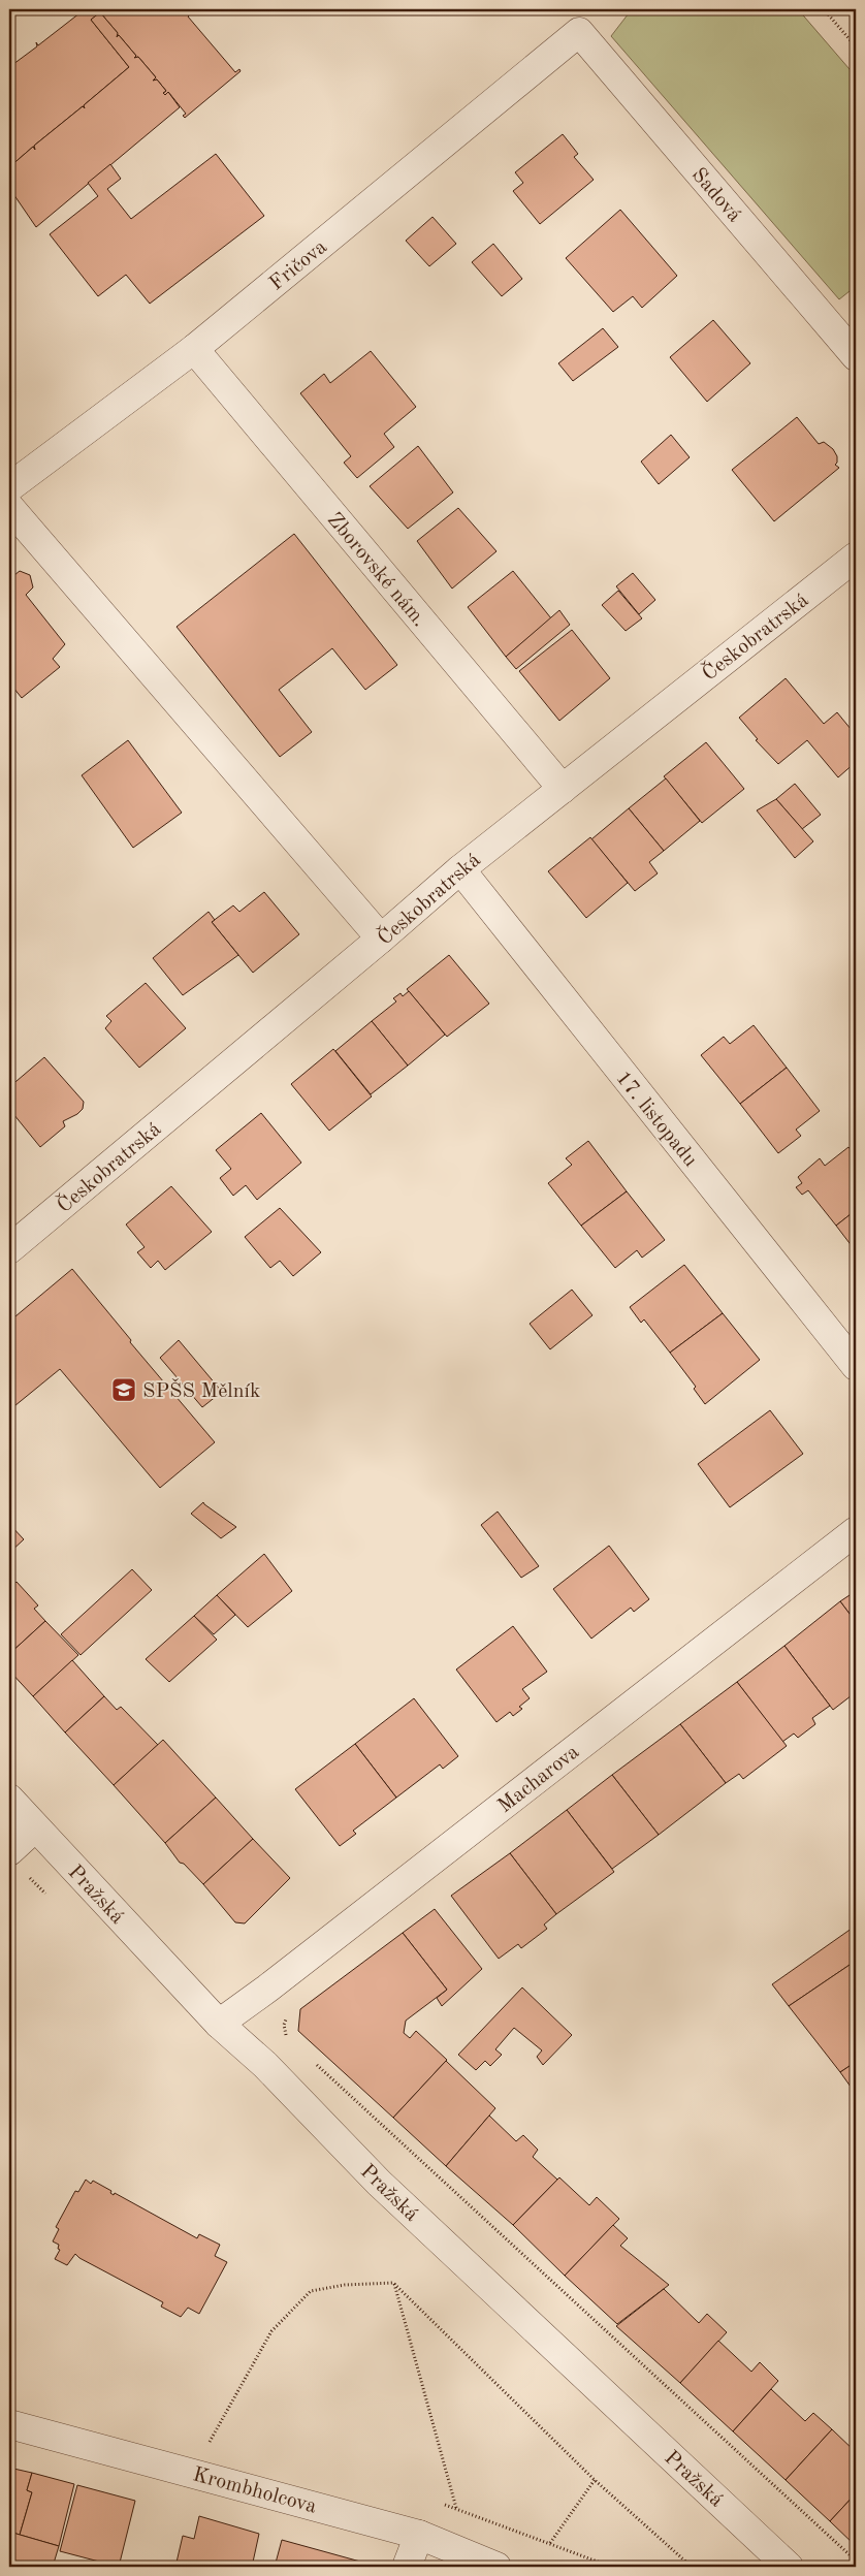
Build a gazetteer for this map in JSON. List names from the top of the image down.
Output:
{
  "streets": {
    "street": [
      "Sadová",
      "Fričova",
      "Zborovské nám.",
      "Českobratrská",
      "17. listopadu",
      "Macharova",
      "Pražská",
      "Krombholcova"
    ]
  },
  "crossings": [
    ["Sadová", "Fričova"],
    ["Fričova", "Zborovské nám."],
    ["Zborovské nám.", "Českobratrská"],
    ["Českobratrská", "17. listopadu"],
    ["Macharova", "Pražská"]
  ],
  "places": {
    "school or university": ["SPŠS Mělník"]
  }
}
